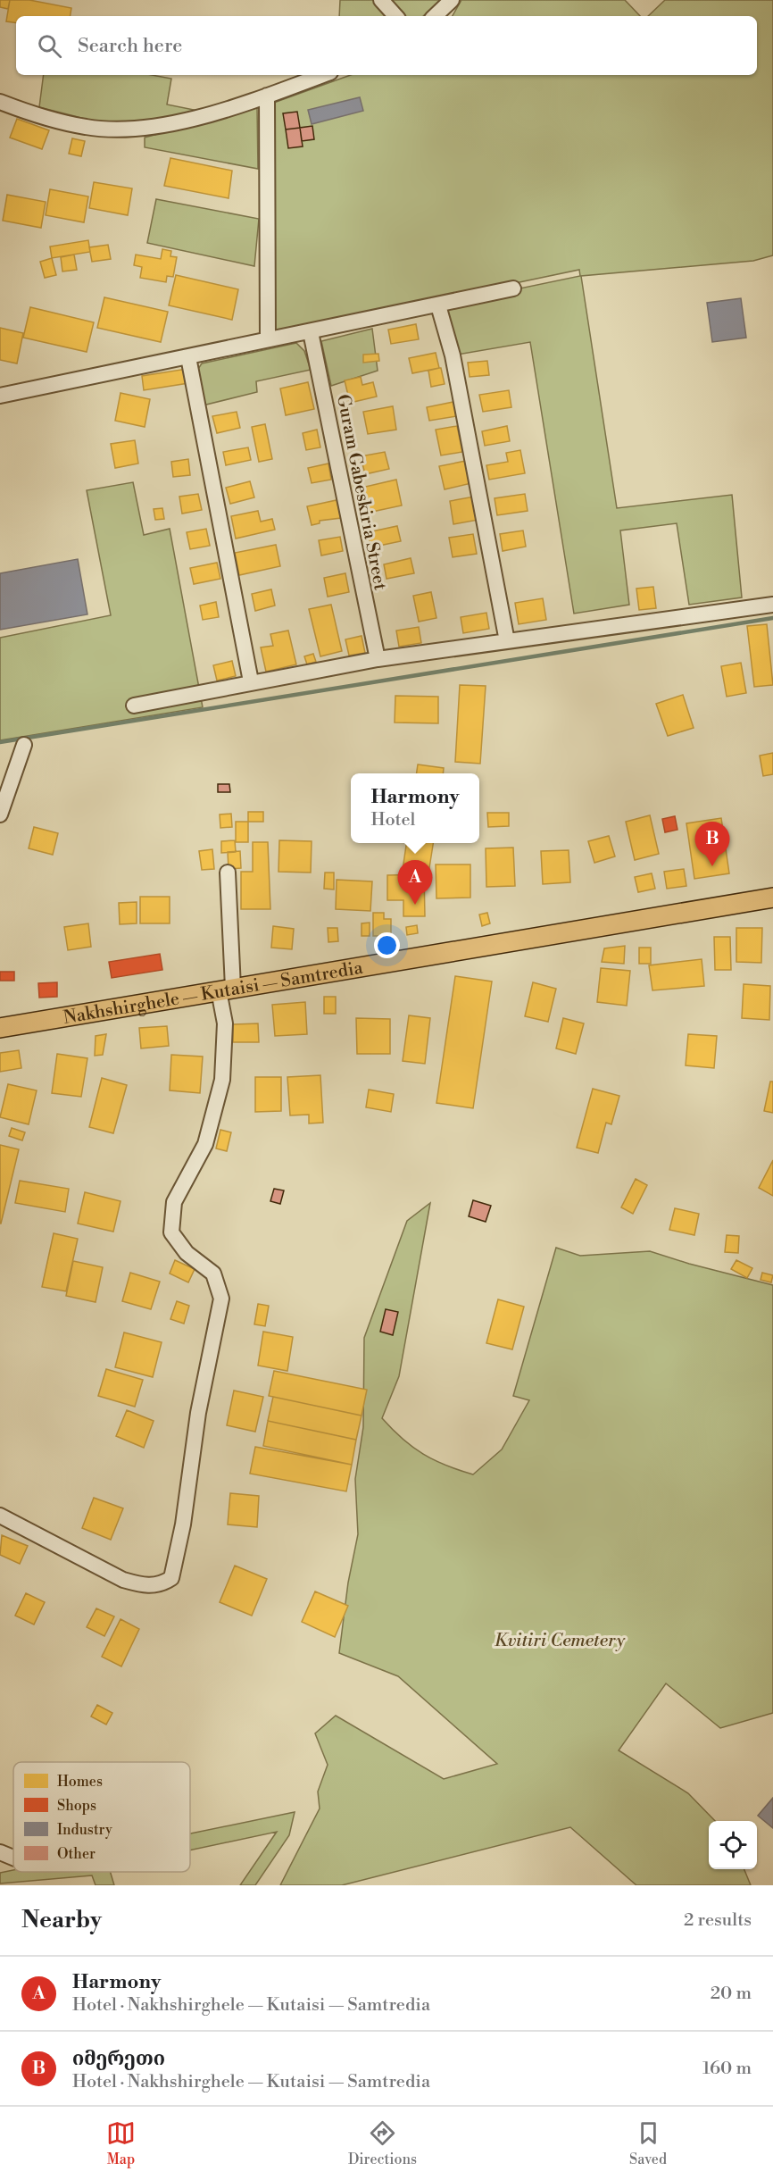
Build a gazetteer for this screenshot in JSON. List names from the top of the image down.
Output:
{
  "streets": {
    "main road": ["Nakhshirghele — Kutaisi — Samtredia"],
    "street": ["Guram Gabeskiria Street"]
  },
  "parks": ["Kvitiri Cemetery"],
  "legend": [
    "Homes",
    "Shops",
    "Industry",
    "Other"
  ],
  "page": {
    "search": "Search here",
    "popup": ["Harmony", "Hotel"],
    "pins": ["B", "A"],
    "heading": ["Nearby", "2 results"],
    "list": [
      {
        "mark": "A",
        "name": "Harmony",
        "note": "Hotel · Nakhshirghele — Kutaisi — Samtredia",
        "value": "20 m"
      },
      {
        "mark": "B",
        "name": "იმერეთი",
        "note": "Hotel · Nakhshirghele — Kutaisi — Samtredia",
        "value": "160 m"
      }
    ],
    "nav": ["Map", "Directions", "Saved"]
  }
}
